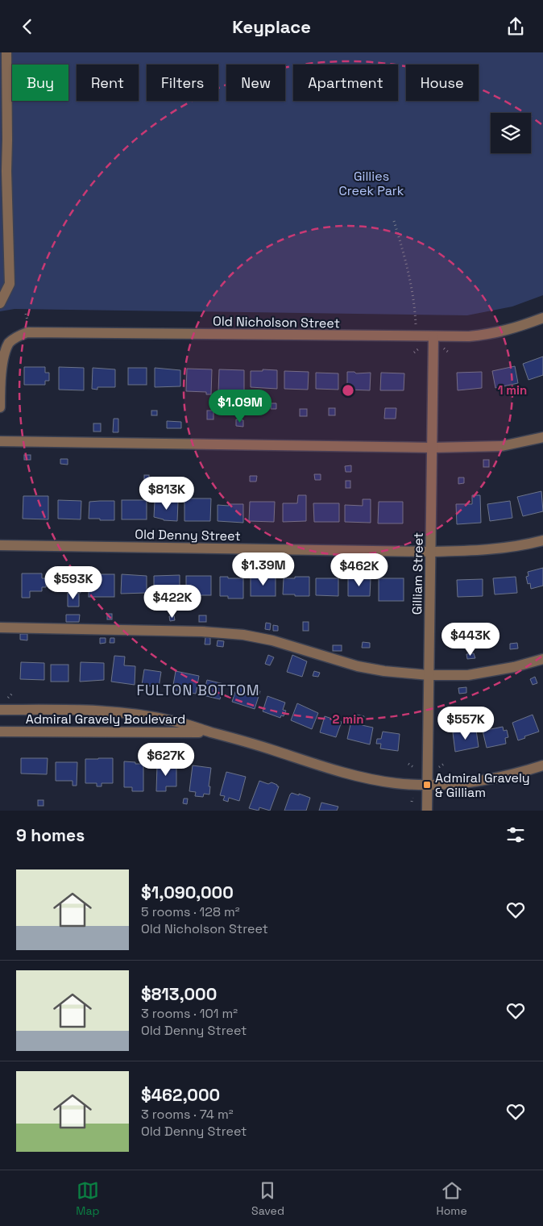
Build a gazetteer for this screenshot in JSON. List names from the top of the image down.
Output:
{
  "streets": {
    "street": [
      "Old Nicholson Street",
      "Old Denny Street",
      "Gilliam Street",
      "Admiral Gravely Boulevard"
    ]
  },
  "crossings": [
    ["Old Nicholson Street", "Gilliam Street"],
    ["Old Denny Street", "Gilliam Street"],
    ["Gilliam Street", "Admiral Gravely Boulevard"]
  ],
  "districts": ["FULTON BOTTOM"],
  "parks": ["Gillies Creek Park"],
  "places": {
    "transit": ["Admiral Gravely & Gilliam"]
  },
  "page": {
    "header": "Keyplace",
    "chip": [
      "Buy",
      "Rent",
      "Filters",
      "New",
      "Apartment",
      "House"
    ],
    "price": [
      "$1.09M",
      "$813K",
      "$1.39M",
      "$462K",
      "$593K",
      "$422K",
      "$443K",
      "$557K",
      "$627K"
    ],
    "heading": "9 homes",
    "list": [
      {
        "name": "$1,090,000",
        "note": "5 rooms · 128 m² · Old Nicholson Street"
      },
      {
        "name": "$813,000",
        "note": "3 rooms · 101 m² · Old Denny Street"
      },
      {
        "name": "$462,000",
        "note": "3 rooms · 74 m² · Old Denny Street"
      }
    ],
    "tabs": ["Map", "Saved", "Home"]
  },
  "rings": ["1 min", "2 min"]
}
